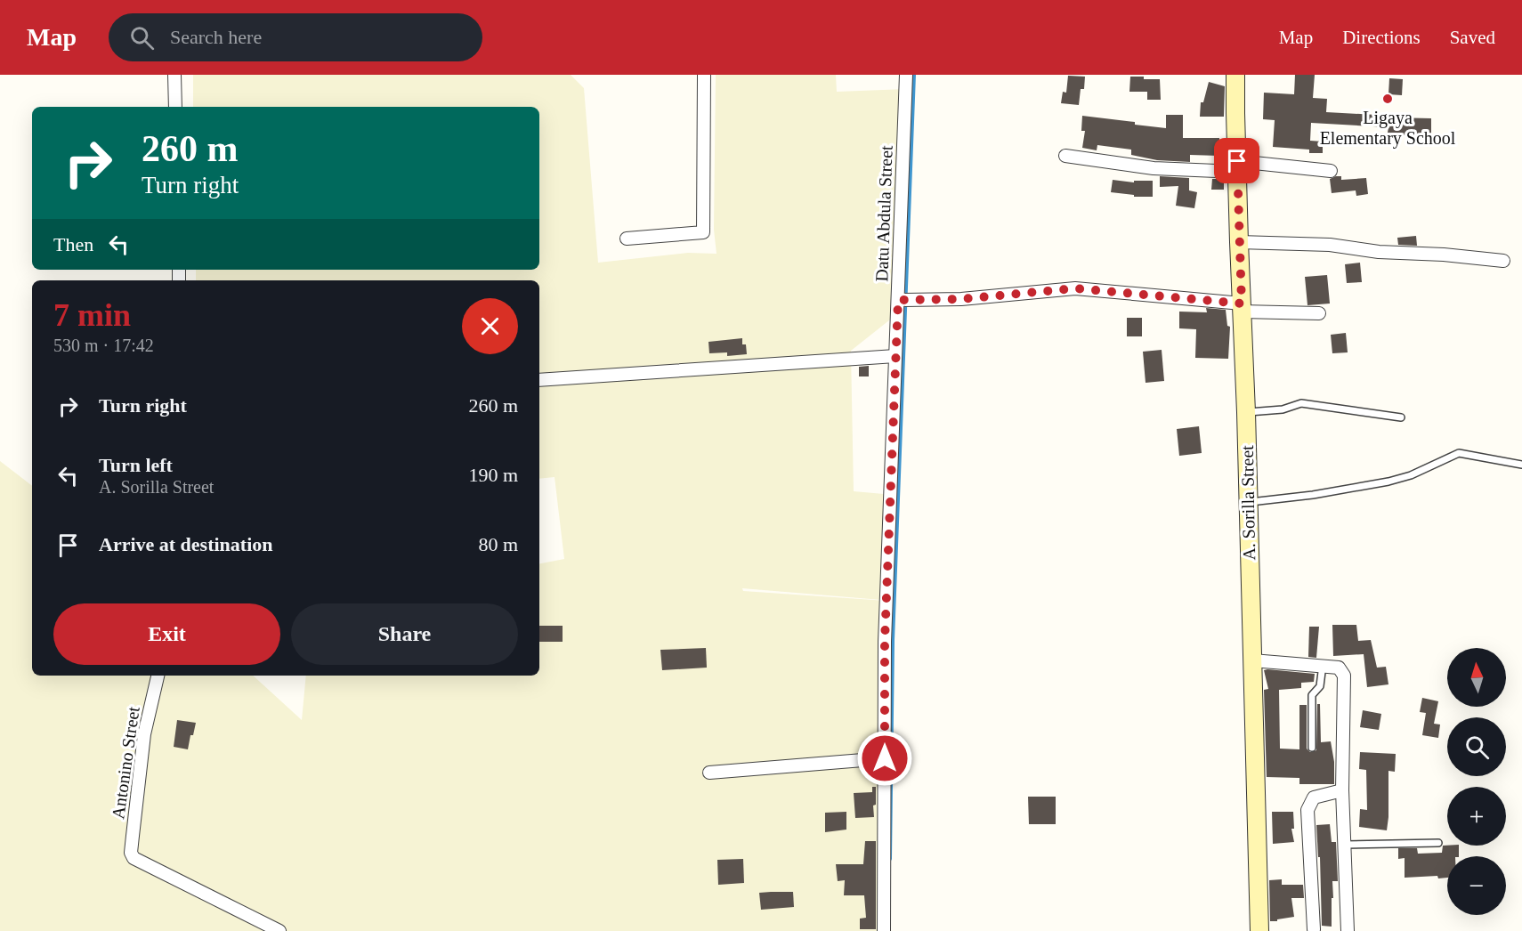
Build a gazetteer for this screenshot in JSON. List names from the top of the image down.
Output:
{
  "streets": {
    "street": ["Datu Abdula Street", "A. Sorilla Street", "Antonino Street"]
  },
  "places": ["Ligaya Elementary School"],
  "north": "top",
  "page": {
    "header": "Map",
    "search": "Search here",
    "nav": ["Map", "Directions", "Saved"],
    "turn": ["260 m", "Turn right"],
    "then": "Then",
    "heading": ["7 min", "530 m · 17:42"],
    "list": [
      {
        "name": "Turn right",
        "value": "260 m"
      },
      {
        "name": "Turn left",
        "note": "A. Sorilla Street",
        "value": "190 m"
      },
      {
        "name": "Arrive at destination",
        "value": "80 m"
      }
    ],
    "buttons": ["Exit", "Share"],
    "map_buttons": ["+", "−"]
  }
}
